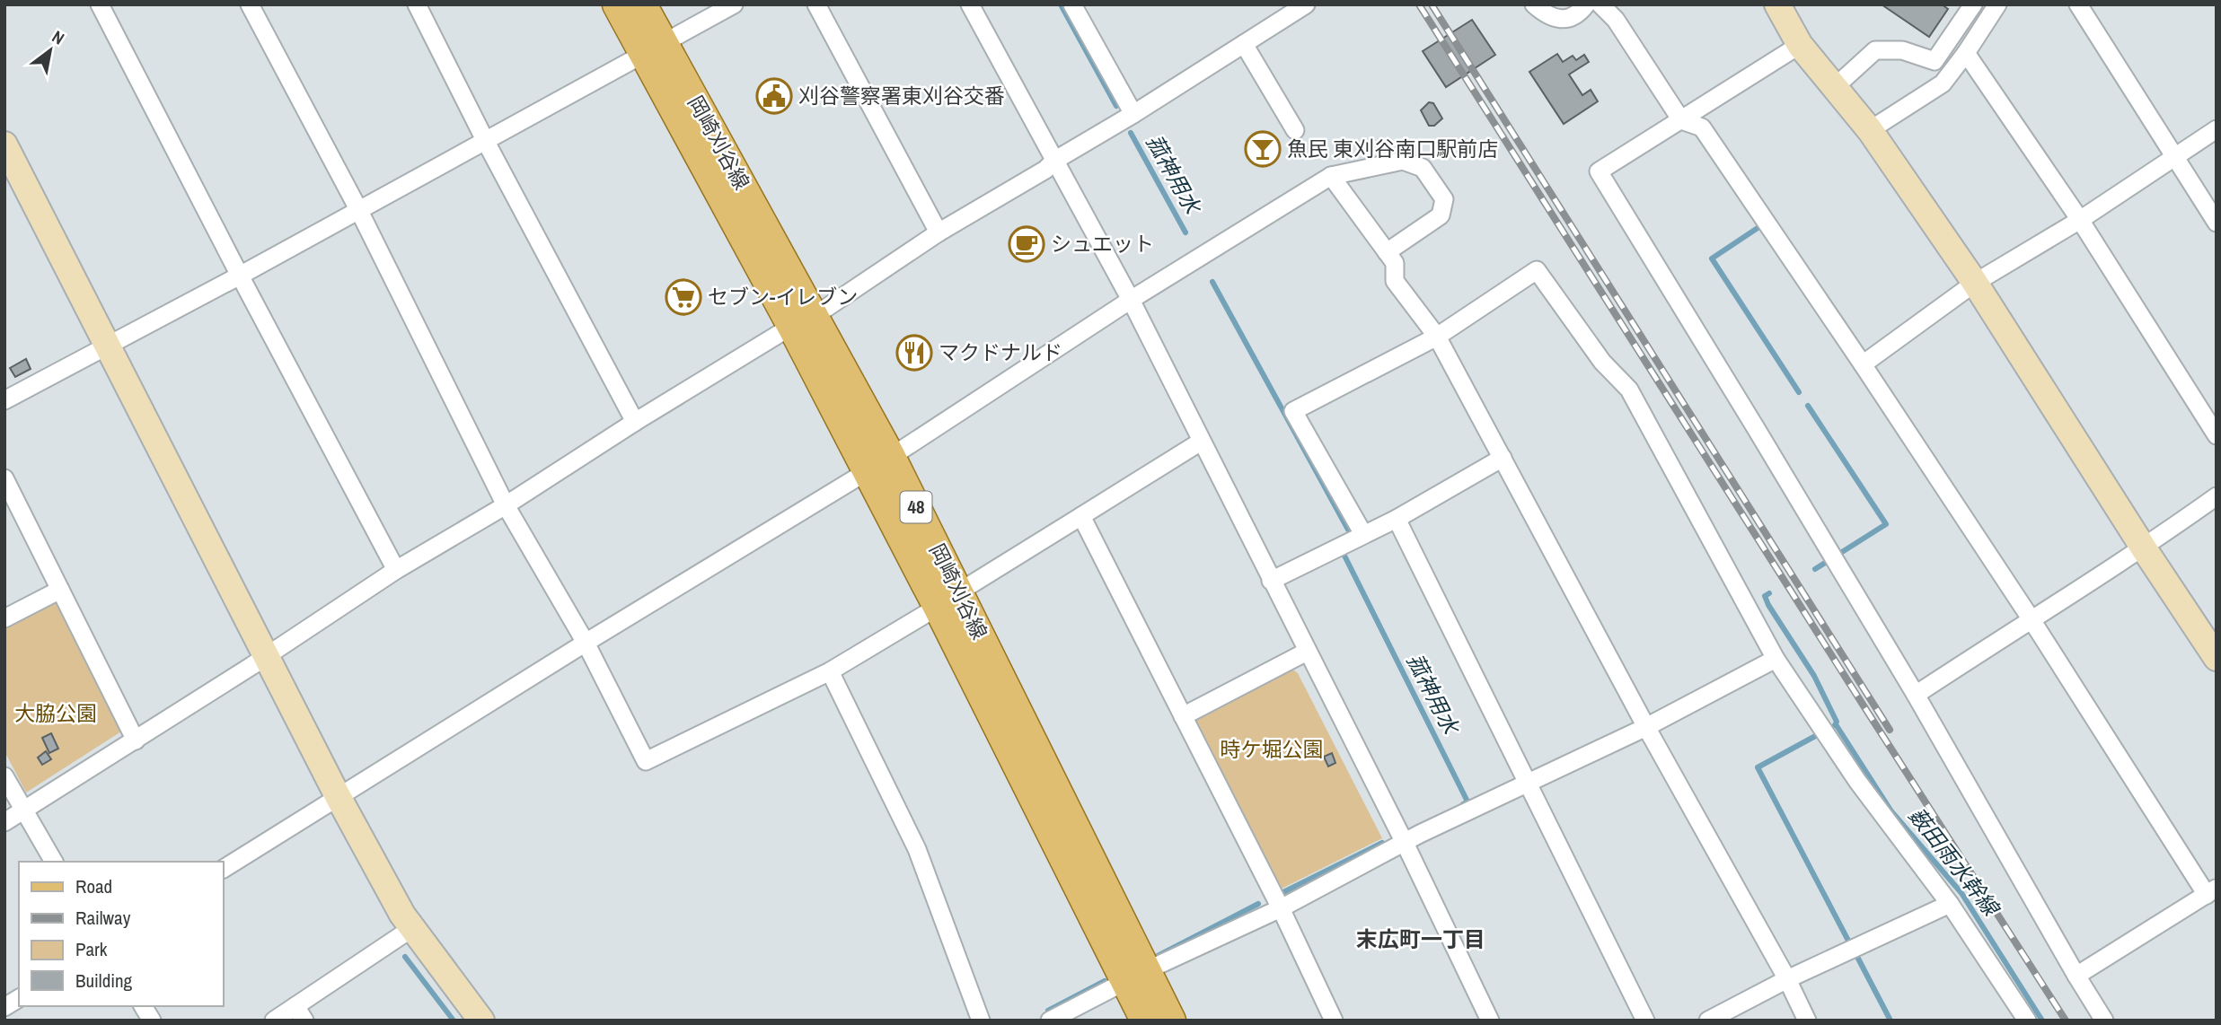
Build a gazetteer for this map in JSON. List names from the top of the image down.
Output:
{
  "streets": {
    "main road": ["岡崎刈谷線", "48"]
  },
  "districts": ["末広町一丁目"],
  "water": ["菰神用水", "薮田雨水幹線"],
  "parks": ["大脇公園", "時ケ堀公園"],
  "places": {
    "public building": ["刈谷警察署東刈谷交番"],
    "bar": ["魚民 東刈谷南口駅前店"],
    "cafe": ["シュエット"],
    "supermarket": ["セブン-イレブン"],
    "restaurant": ["マクドナルド"]
  },
  "legend": [
    "Road",
    "Railway",
    "Park",
    "Building"
  ],
  "north": "top right"
}
